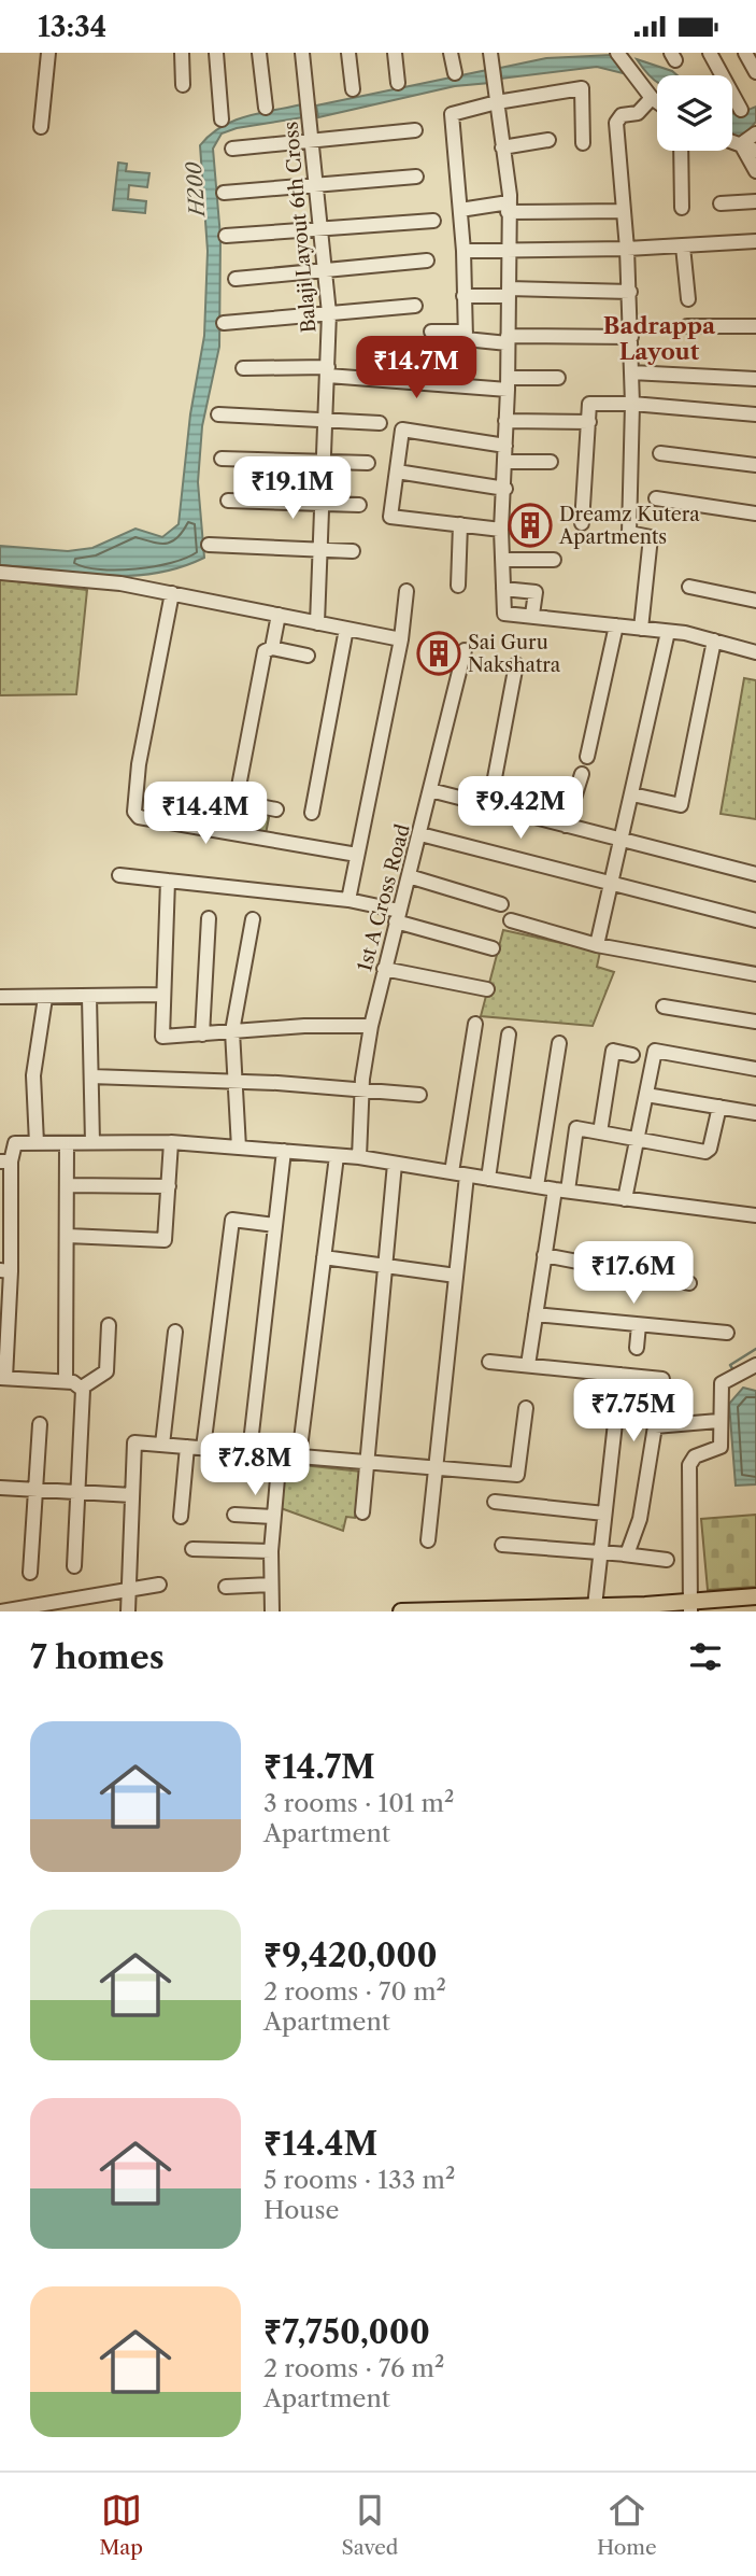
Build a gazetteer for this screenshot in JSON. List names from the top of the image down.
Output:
{
  "streets": {
    "street": ["Balaji Layout 6th Cross", "1st A Cross Road"]
  },
  "districts": ["Badrappa Layout"],
  "water": ["H200"],
  "places": {
    "building": ["Dreamz Kutera Apartments", "Sai Guru Nakshatra"]
  },
  "page": {
    "status": "13:34",
    "price": [
      "₹14.7M",
      "₹19.1M",
      "₹9.42M",
      "₹14.4M",
      "₹17.6M",
      "₹7.75M",
      "₹7.8M"
    ],
    "heading": "7 homes",
    "list": [
      {
        "name": "₹14.7M",
        "note": "3 rooms · 101 m² · Apartment"
      },
      {
        "name": "₹9,420,000",
        "note": "2 rooms · 70 m² · Apartment"
      },
      {
        "name": "₹14.4M",
        "note": "5 rooms · 133 m² · House"
      },
      {
        "name": "₹7,750,000",
        "note": "2 rooms · 76 m² · Apartment"
      }
    ],
    "tabs": ["Map", "Saved", "Home"]
  }
}
